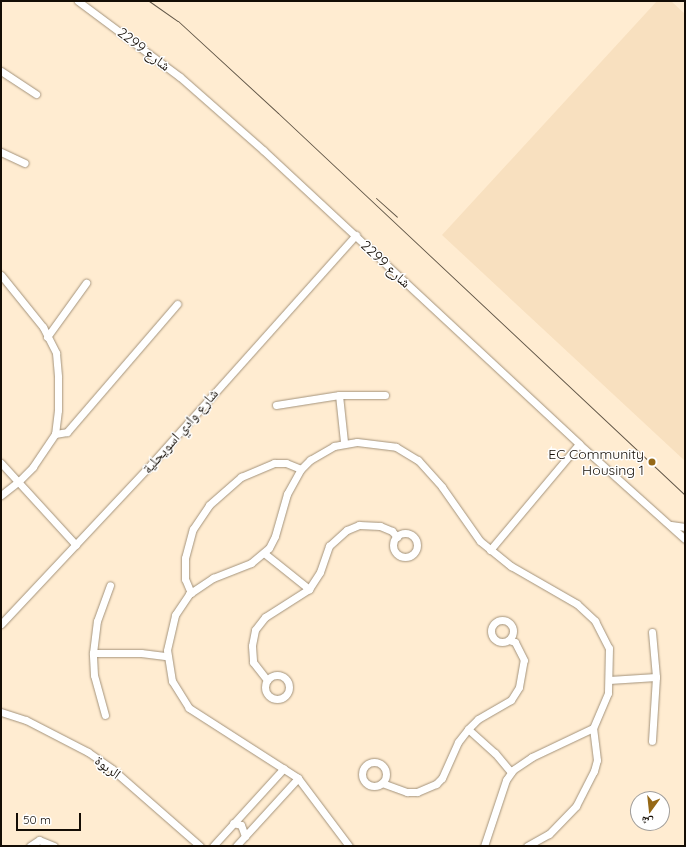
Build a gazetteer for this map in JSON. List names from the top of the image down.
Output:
{
  "streets": {
    "street": ["شارع 2299", "شارع وادي اسويحلية", "الربوة"]
  },
  "crossings": [
    ["شارع 2299", "شارع وادي اسويحلية"]
  ],
  "places": ["EC Community Housing 1"],
  "scale_bar": "50 m",
  "north": "bottom"
}
